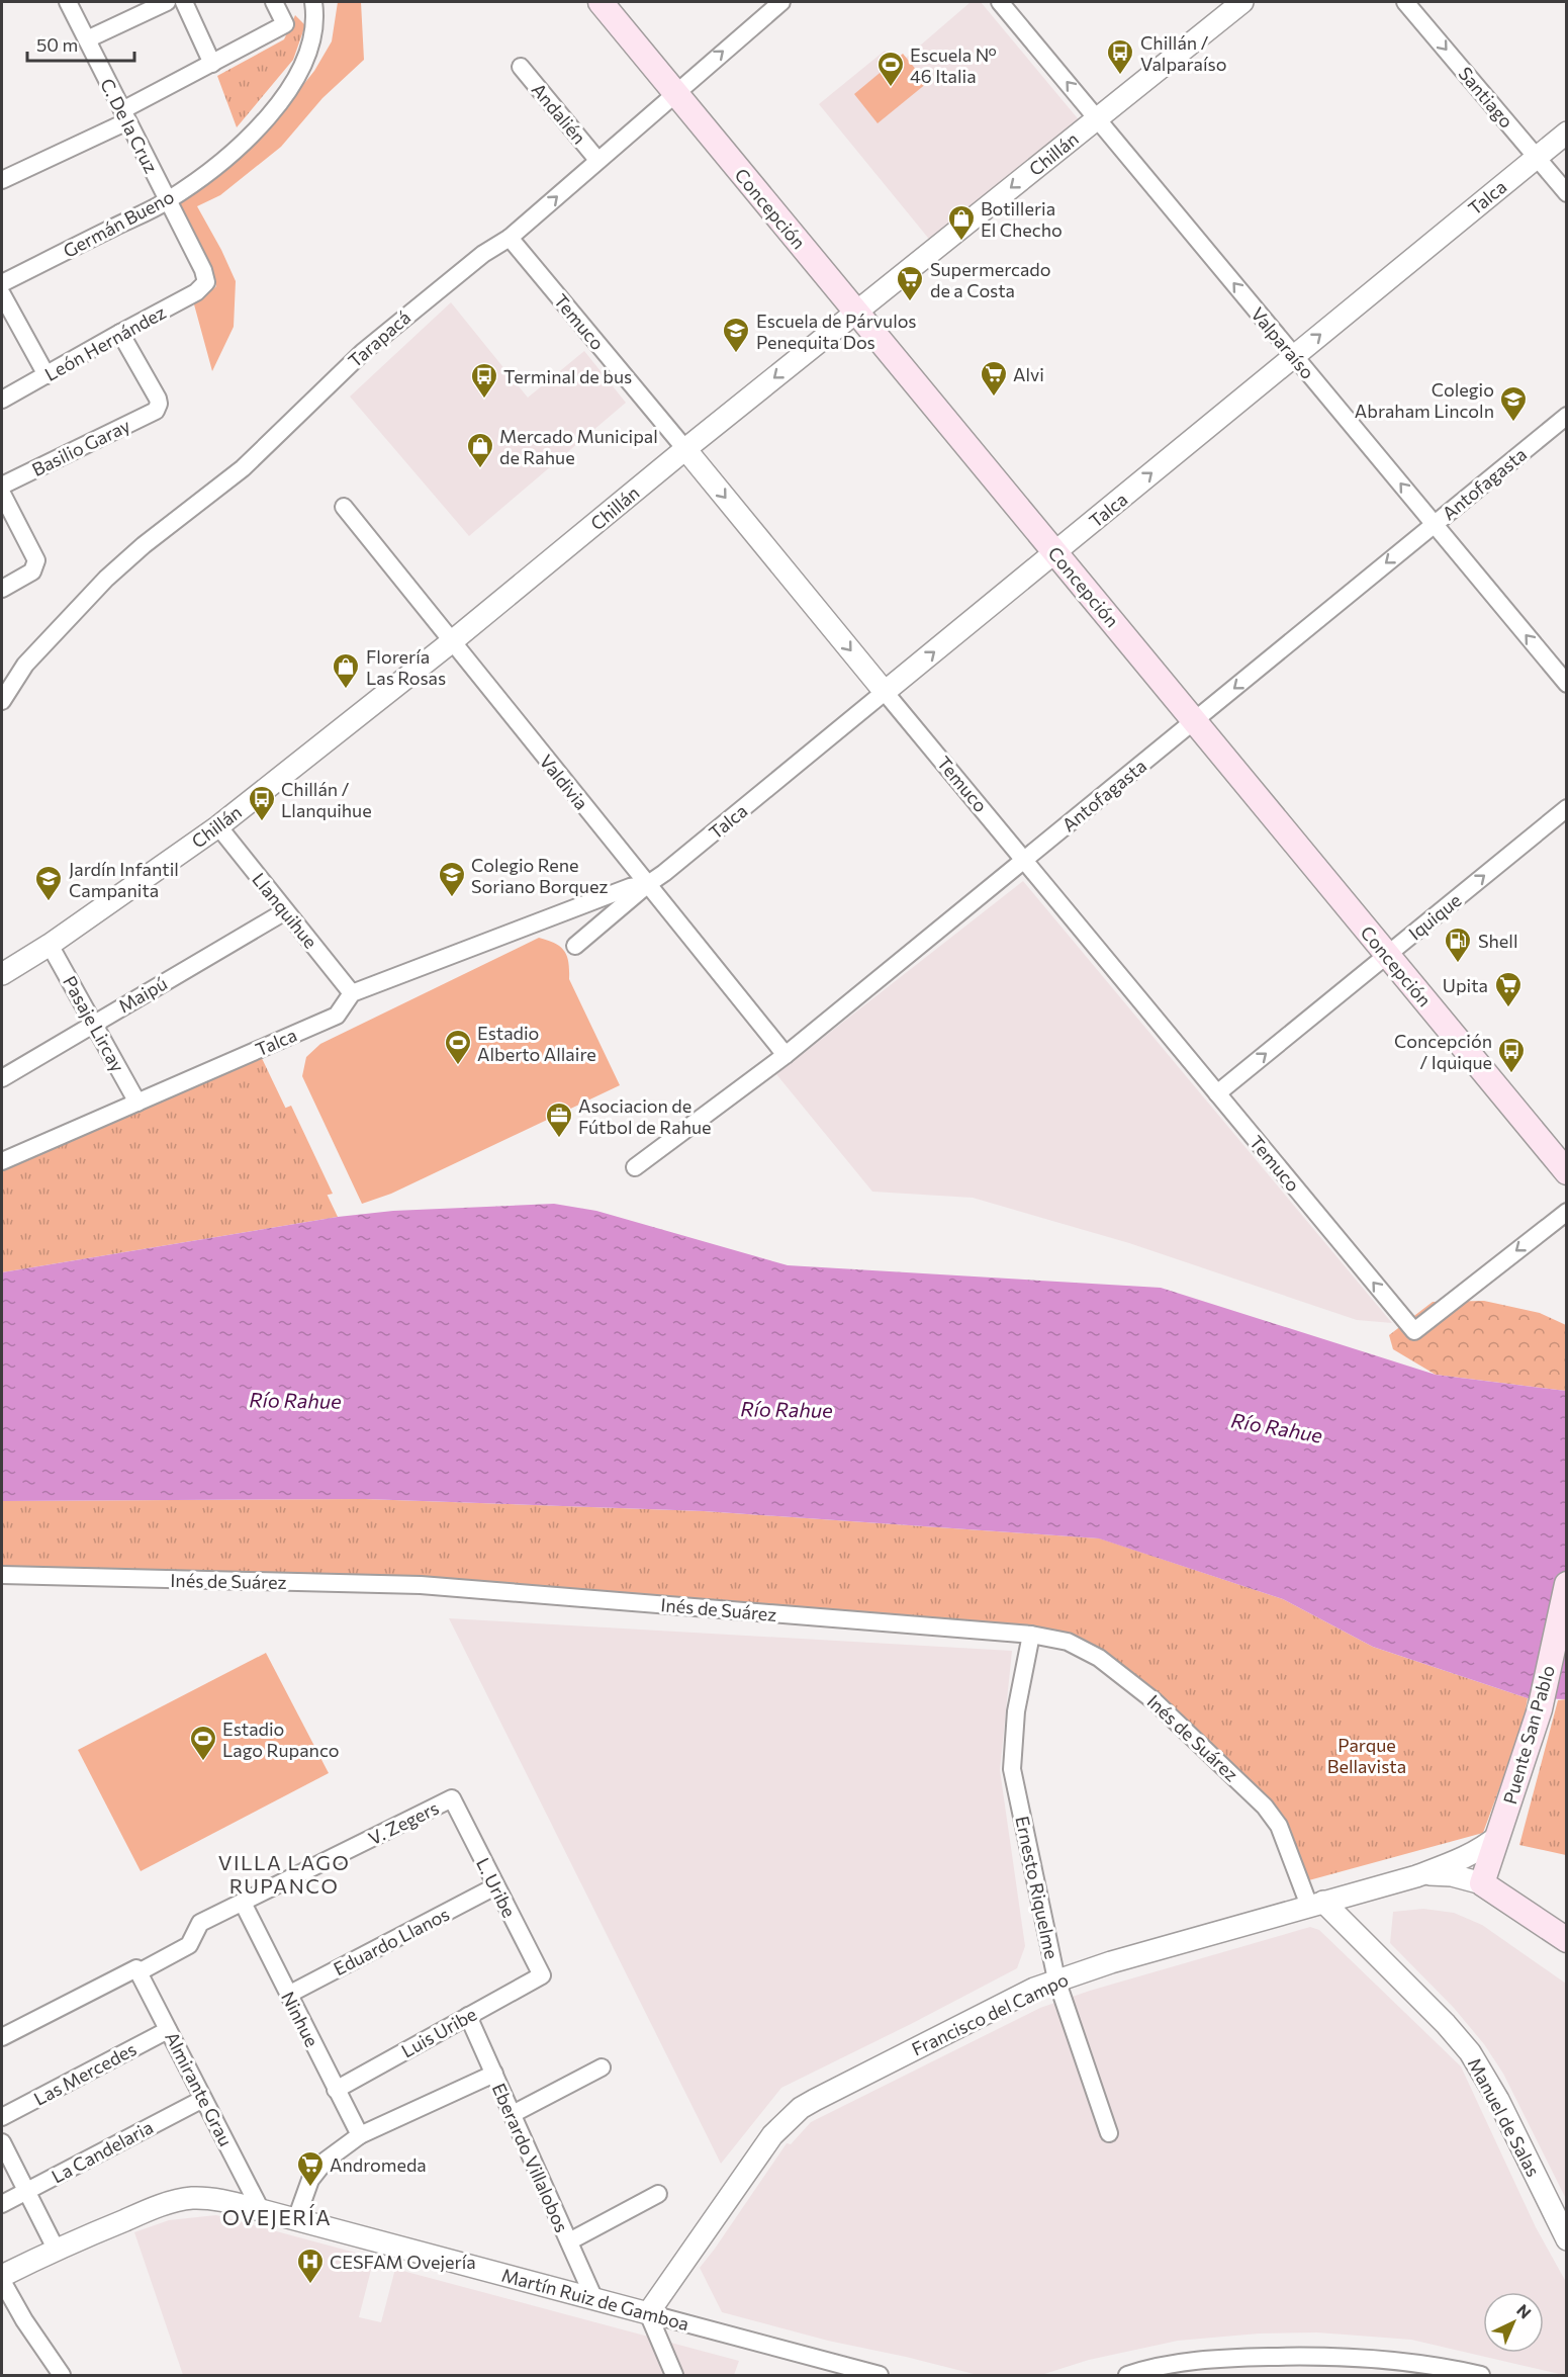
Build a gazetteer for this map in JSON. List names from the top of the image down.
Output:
{
  "streets": {
    "main road": ["Concepción", "Puente San Pablo"],
    "street": [
      "Santiago",
      "Andalién",
      "C. De la Cruz",
      "Chillán",
      "Talca",
      "Germán Bueno",
      "Temuco",
      "Tarapacá",
      "León Hernández",
      "Valparaíso",
      "Basilio Garay",
      "Antofagasta",
      "Valdivia",
      "Llanquihue",
      "Iquique",
      "Maipú",
      "Pasaje Lircay",
      "Inés de Suárez",
      "V. Zegers",
      "L. Uribe",
      "Ernesto Riquelme",
      "Eduardo Llanos",
      "Francisco del Campo",
      "Ninhue",
      "Luis Uribe",
      "Las Mercedes",
      "Almirante Grau",
      "Manuel de Salas",
      "La Candelaria",
      "Eberardo Villalobos",
      "Martín Ruiz de Gamboa"
    ]
  },
  "crossings": [
    ["Santiago", "Talca"],
    ["Andalién", "Tarapacá"],
    ["C. De la Cruz", "Germán Bueno"],
    ["C. De la Cruz", "León Hernández"],
    ["Chillán", "Concepción"],
    ["Chillán", "Temuco"],
    ["Chillán", "Valparaíso"],
    ["Chillán", "Valdivia"],
    ["Chillán", "Llanquihue"],
    ["Chillán", "Pasaje Lircay"],
    ["Talca", "Concepción"],
    ["Talca", "Temuco"],
    ["Talca", "Valparaíso"],
    ["Talca", "Valdivia"],
    ["Talca", "Llanquihue"],
    ["Talca", "Pasaje Lircay"],
    ["Concepción", "Tarapacá"],
    ["Concepción", "Antofagasta"],
    ["Concepción", "Iquique"],
    ["Temuco", "Tarapacá"],
    ["Temuco", "Antofagasta"],
    ["Temuco", "Iquique"],
    ["León Hernández", "Basilio Garay"],
    ["Valparaíso", "Antofagasta"],
    ["Antofagasta", "Valdivia"],
    ["Llanquihue", "Maipú"],
    ["Maipú", "Pasaje Lircay"],
    ["Inés de Suárez", "Ernesto Riquelme"],
    ["Inés de Suárez", "Francisco del Campo"],
    ["Inés de Suárez", "Manuel de Salas"],
    ["Puente San Pablo", "Francisco del Campo"],
    ["V. Zegers", "L. Uribe"],
    ["V. Zegers", "Ninhue"],
    ["V. Zegers", "Almirante Grau"],
    ["L. Uribe", "Eduardo Llanos"],
    ["L. Uribe", "Luis Uribe"],
    ["Ernesto Riquelme", "Francisco del Campo"],
    ["Eduardo Llanos", "Ninhue"],
    ["Francisco del Campo", "Manuel de Salas"],
    ["Francisco del Campo", "Martín Ruiz de Gamboa"],
    ["Ninhue", "Luis Uribe"],
    ["Luis Uribe", "Eberardo Villalobos"],
    ["Las Mercedes", "Almirante Grau"],
    ["Almirante Grau", "La Candelaria"],
    ["Almirante Grau", "Martín Ruiz de Gamboa"],
    ["Eberardo Villalobos", "Martín Ruiz de Gamboa"]
  ],
  "one_way": [
    "Santiago",
    "Talca",
    "Valparaíso",
    "Iquique"
  ],
  "districts": ["VILLA LAGO RUPANCO", "OVEJERÍA"],
  "water": ["Río Rahue"],
  "parks": ["Parque Bellavista"],
  "places": {
    "bus stop": [
      "Chillán / Valparaíso",
      "Terminal de bus",
      "Chillán / Llanquihue",
      "Concepción / Iquique"
    ],
    "sports": ["Escuela Nº 46 Italia", "Estadio Alberto Allaire", "Estadio Lago Rupanco"],
    "shop": ["Botilleria El Checho", "Mercado Municipal de Rahue", "Florería Las Rosas"],
    "supermarket": [
      "Supermercado de a Costa",
      "Alvi",
      "Upita",
      "Andromeda"
    ],
    "school or university": [
      "Escuela de Párvulos Penequita Dos",
      "Colegio Abraham Lincoln",
      "Colegio Rene Soriano Borquez",
      "Jardín Infantil Campanita"
    ],
    "fuel station": ["Shell"],
    "office": ["Asociacion de Fútbol de Rahue"],
    "hospital": ["CESFAM Ovejería"]
  },
  "scale_bar": "50 m",
  "north": "top right"
}
